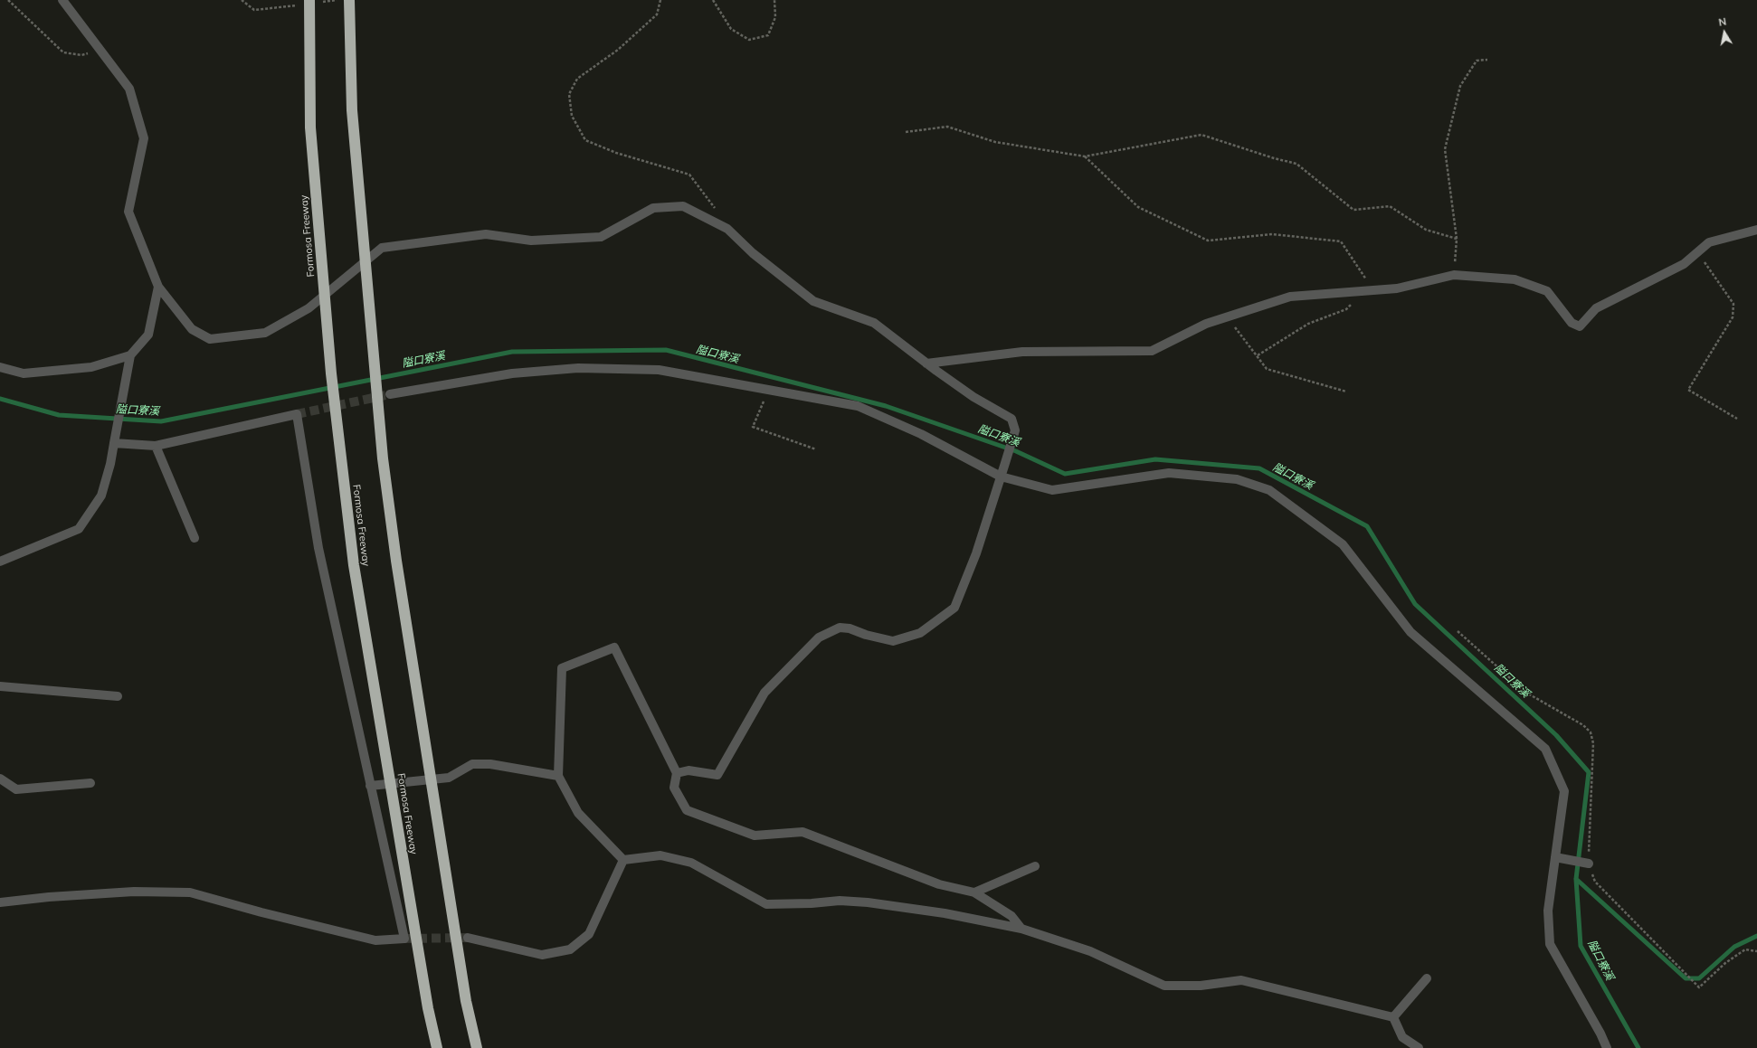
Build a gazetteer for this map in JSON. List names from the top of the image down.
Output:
{
  "streets": {
    "highway": ["Formosa Freeway"]
  },
  "water": ["隘口寮溪"],
  "north": "top"
}
